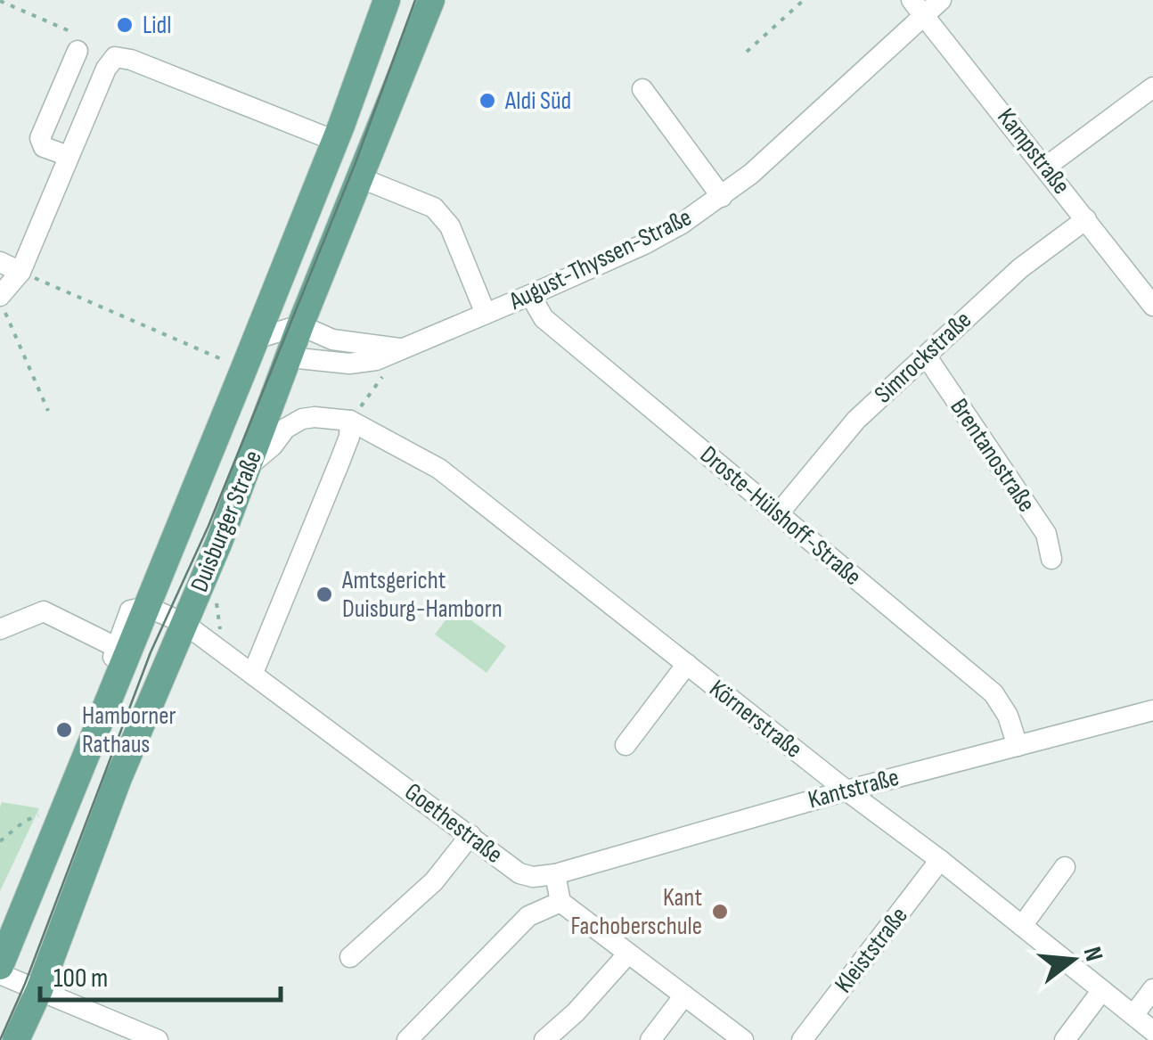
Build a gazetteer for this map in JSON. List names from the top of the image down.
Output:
{
  "streets": {
    "main road": ["Duisburger Straße"],
    "street": [
      "Kampstraße",
      "August-Thyssen-Straße",
      "Simrockstraße",
      "Brentanostraße",
      "Droste-Hülshoff-Straße",
      "Körnerstraße",
      "Kantstraße",
      "Goethestraße",
      "Kleiststraße"
    ]
  },
  "crossings": [
    ["Kampstraße", "August-Thyssen-Straße"],
    ["Kampstraße", "Simrockstraße"],
    ["August-Thyssen-Straße", "Droste-Hülshoff-Straße"],
    ["August-Thyssen-Straße", "Duisburger Straße"],
    ["Simrockstraße", "Brentanostraße"],
    ["Simrockstraße", "Droste-Hülshoff-Straße"],
    ["Droste-Hülshoff-Straße", "Kantstraße"],
    ["Duisburger Straße", "Goethestraße"],
    ["Körnerstraße", "Kantstraße"],
    ["Körnerstraße", "Kleiststraße"],
    ["Kantstraße", "Goethestraße"]
  ],
  "places": [
    "Lidl",
    "Aldi Süd",
    "Amtsgericht Duisburg-Hamborn",
    "Hamborner Rathaus",
    "Kant Fachoberschule"
  ],
  "scale_bar": "100 m",
  "north": "right"
}
